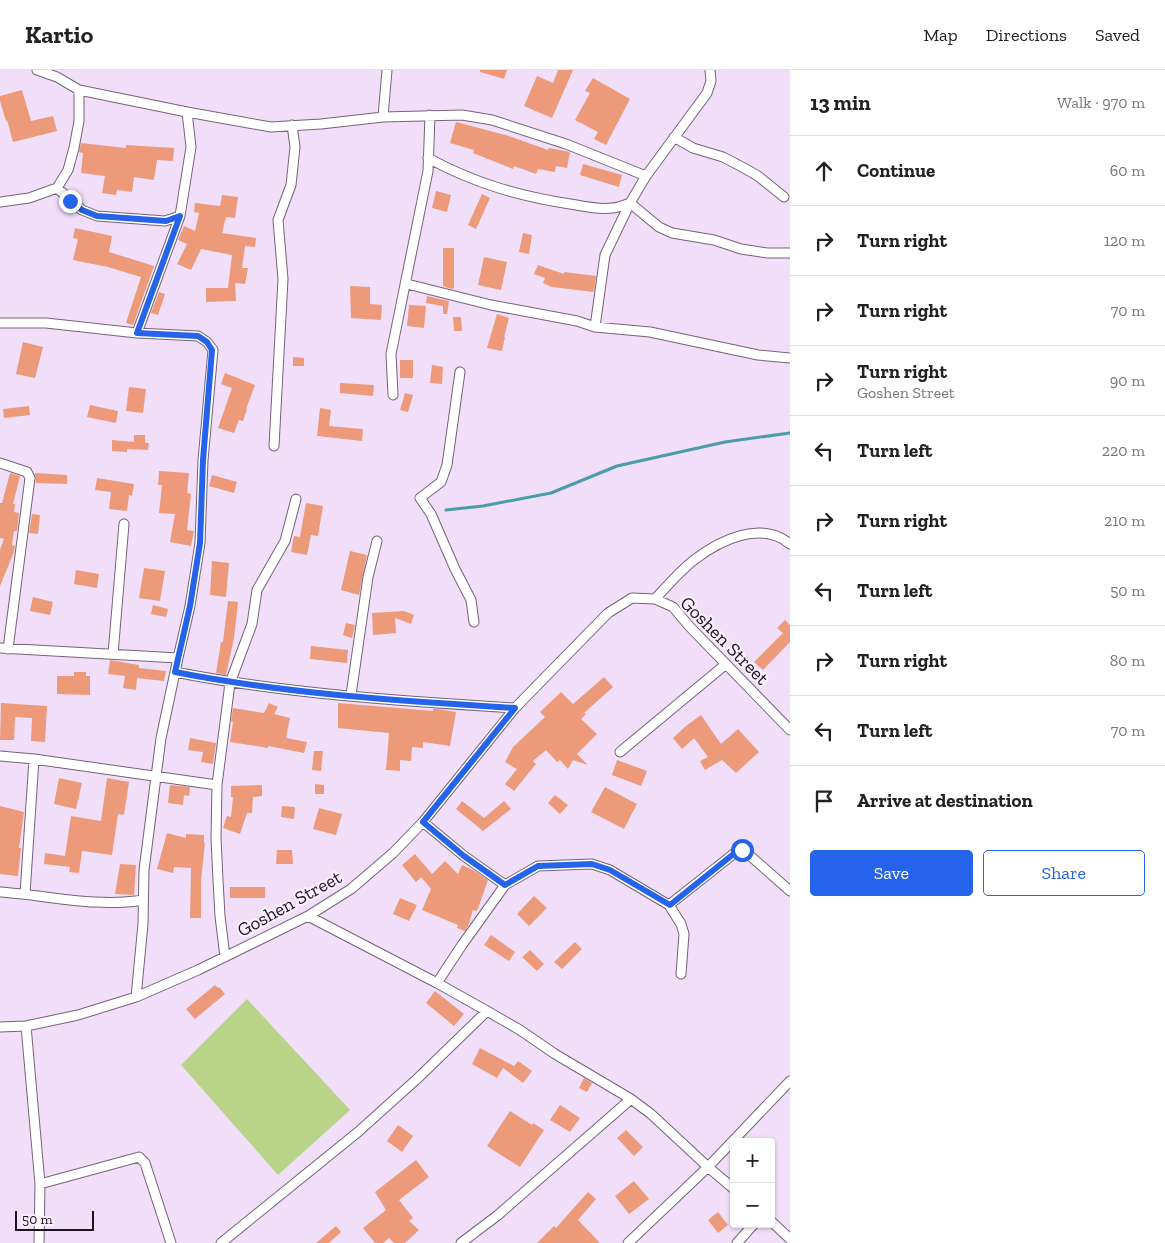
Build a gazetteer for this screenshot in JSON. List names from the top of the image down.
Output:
{
  "streets": {
    "street": ["Goshen Street"]
  },
  "scale_bar": "50 m",
  "page": {
    "header": "Kartio",
    "nav": ["Map", "Directions", "Saved"],
    "heading": ["13 min", "Walk · 970 m"],
    "list": [
      ["Continue", "60 m"],
      ["Turn right", "120 m"],
      ["Turn right", "70 m"],
      ["Turn right", "Goshen Street", "90 m"],
      ["Turn left", "220 m"],
      ["Turn right", "210 m"],
      ["Turn left", "50 m"],
      ["Turn right", "80 m"],
      ["Turn left", "70 m"],
      "Arrive at destination"
    ],
    "buttons": ["Save", "Share"],
    "map_buttons": ["+", "−"],
    "scale": "50 m"
  }
}
